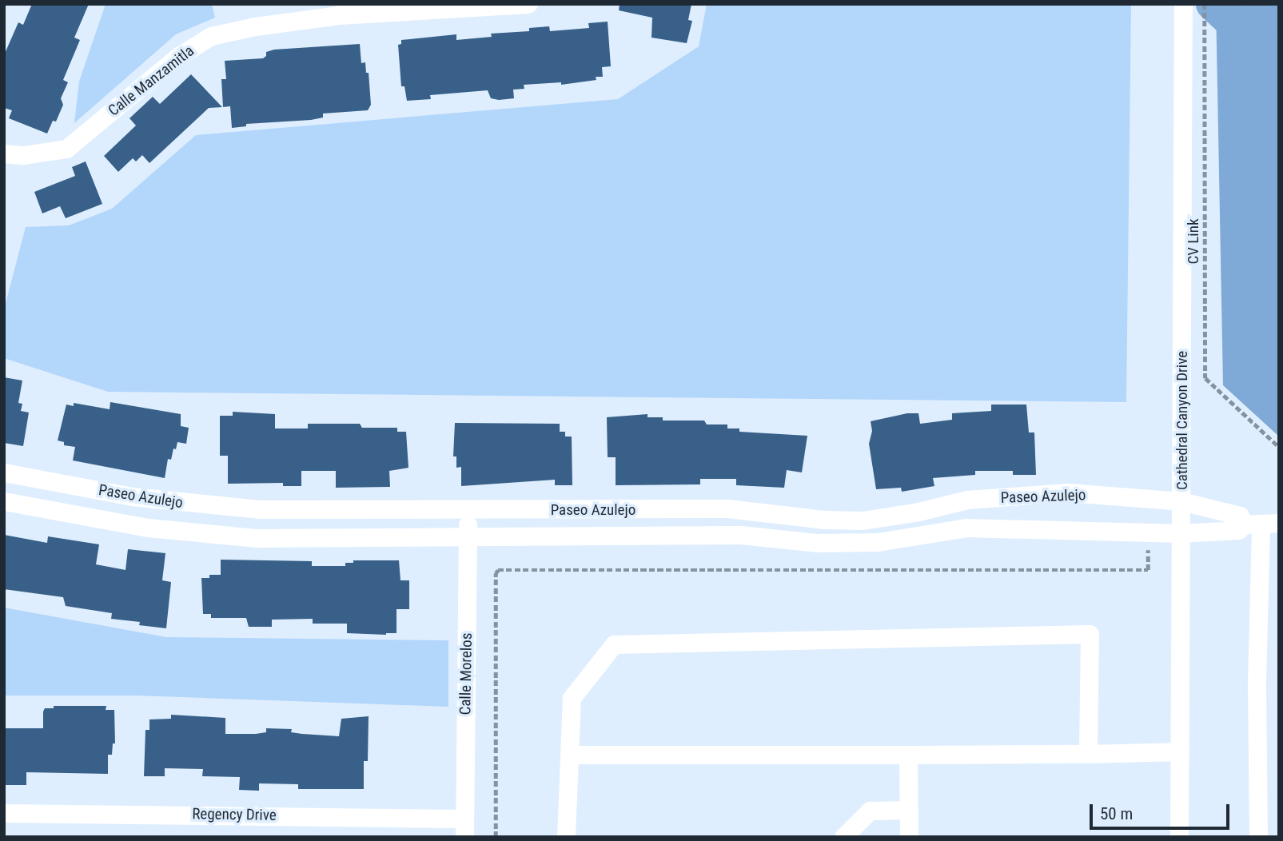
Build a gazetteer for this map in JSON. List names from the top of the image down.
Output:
{
  "streets": {
    "street": [
      "Calle Manzamitla",
      "Cathedral Canyon Drive",
      "Paseo Azulejo",
      "Calle Morelos",
      "Regency Drive"
    ],
    "path": ["CV Link"]
  },
  "crossings": [
    ["Cathedral Canyon Drive", "Paseo Azulejo"],
    ["Paseo Azulejo", "Calle Morelos"],
    ["Calle Morelos", "Regency Drive"]
  ],
  "scale_bar": "50 m"
}
